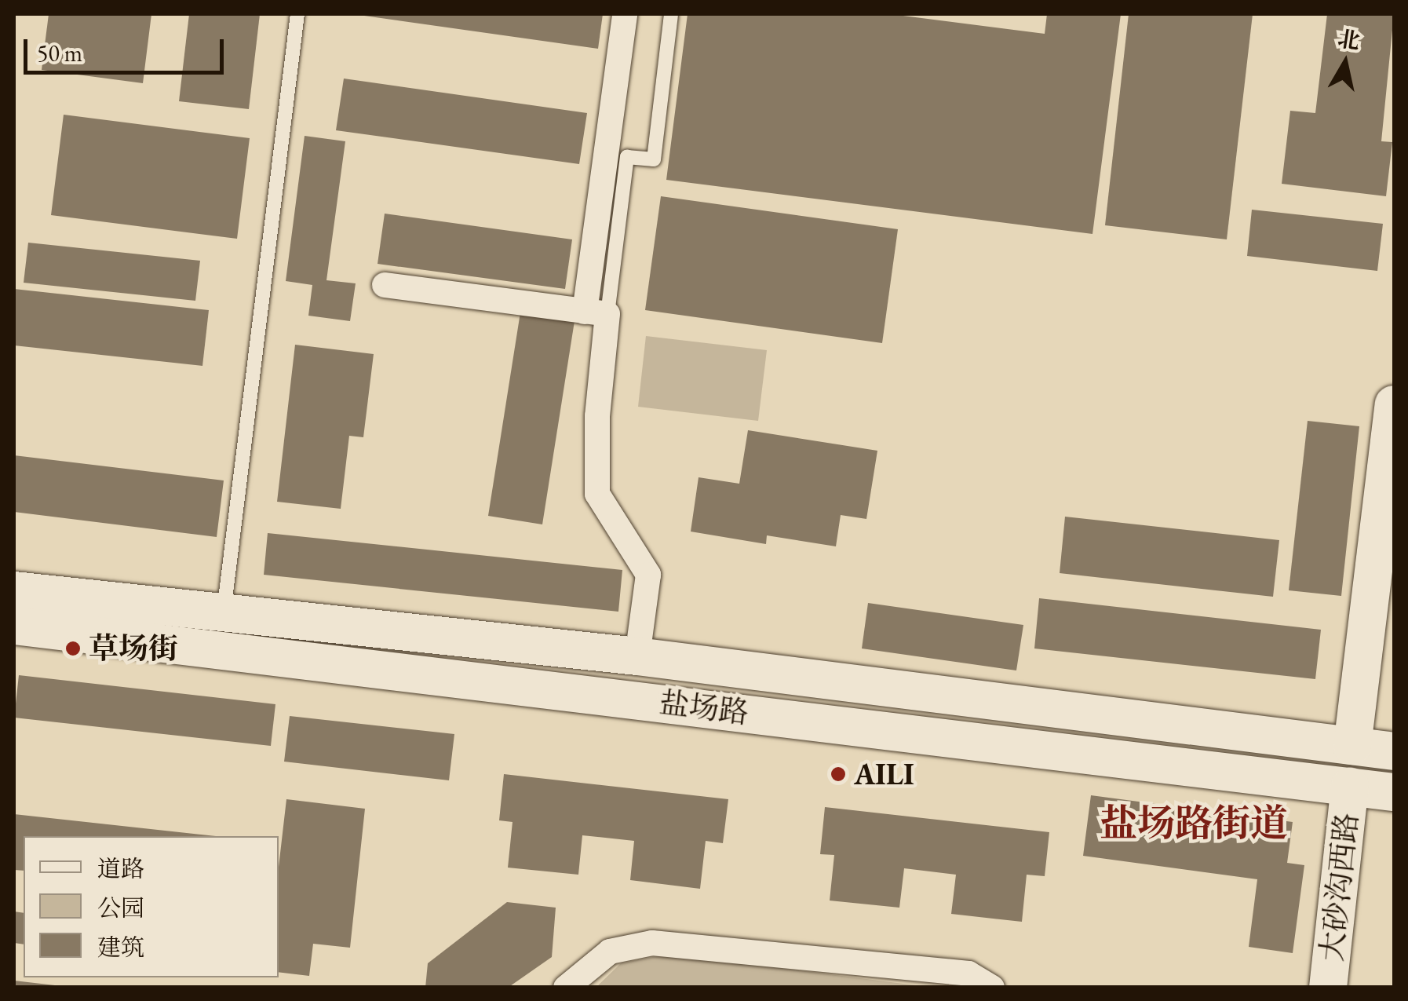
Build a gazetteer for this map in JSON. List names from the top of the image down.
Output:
{
  "streets": {
    "main road": ["盐场路", "大砂沟西路"]
  },
  "crossings": [
    ["盐场路", "大砂沟西路"]
  ],
  "districts": ["盐场路街道"],
  "places": ["草场街", "AILI"],
  "legend": ["道路", "公园", "建筑"],
  "scale_bar": "50 m",
  "north": "top"
}
